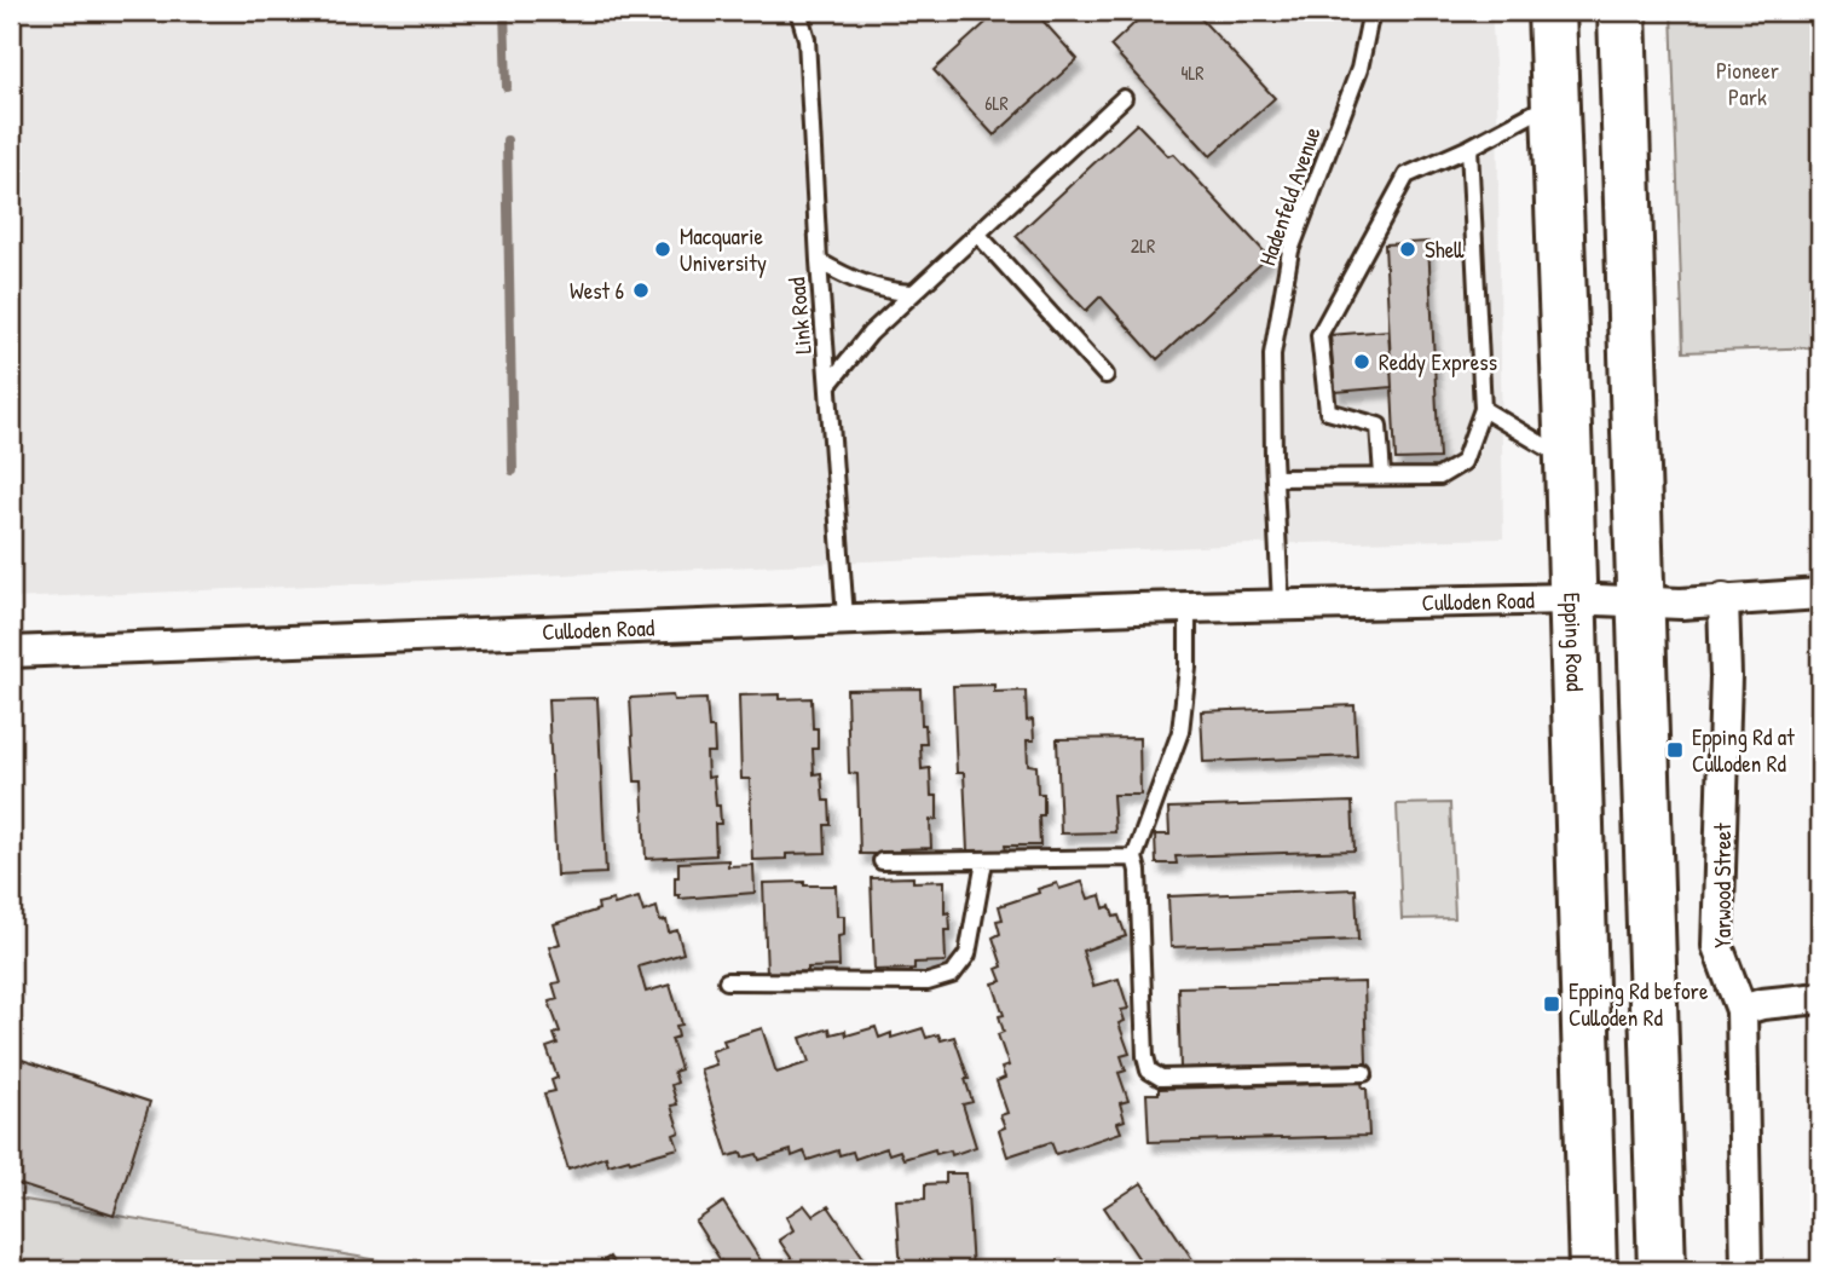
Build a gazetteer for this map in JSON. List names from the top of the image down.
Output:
{
  "streets": {
    "main road": ["Epping Road"],
    "street": ["Culloden Road", "Yarwood Street"],
    "lane": ["Hadenfeld Avenue", "Link Road"]
  },
  "crossings": [
    ["Hadenfeld Avenue", "Culloden Road"],
    ["Link Road", "Culloden Road"],
    ["Culloden Road", "Epping Road"],
    ["Culloden Road", "Yarwood Street"]
  ],
  "parks": ["Pioneer Park"],
  "places": {
    "other": [
      "Macquarie University",
      "Shell",
      "West 6",
      "Reddy Express"
    ],
    "transit": ["Epping Rd at Culloden Rd", "Epping Rd before Culloden Rd"]
  },
  "house_numbers": ["4LR", "6LR", "2LR"]
}
